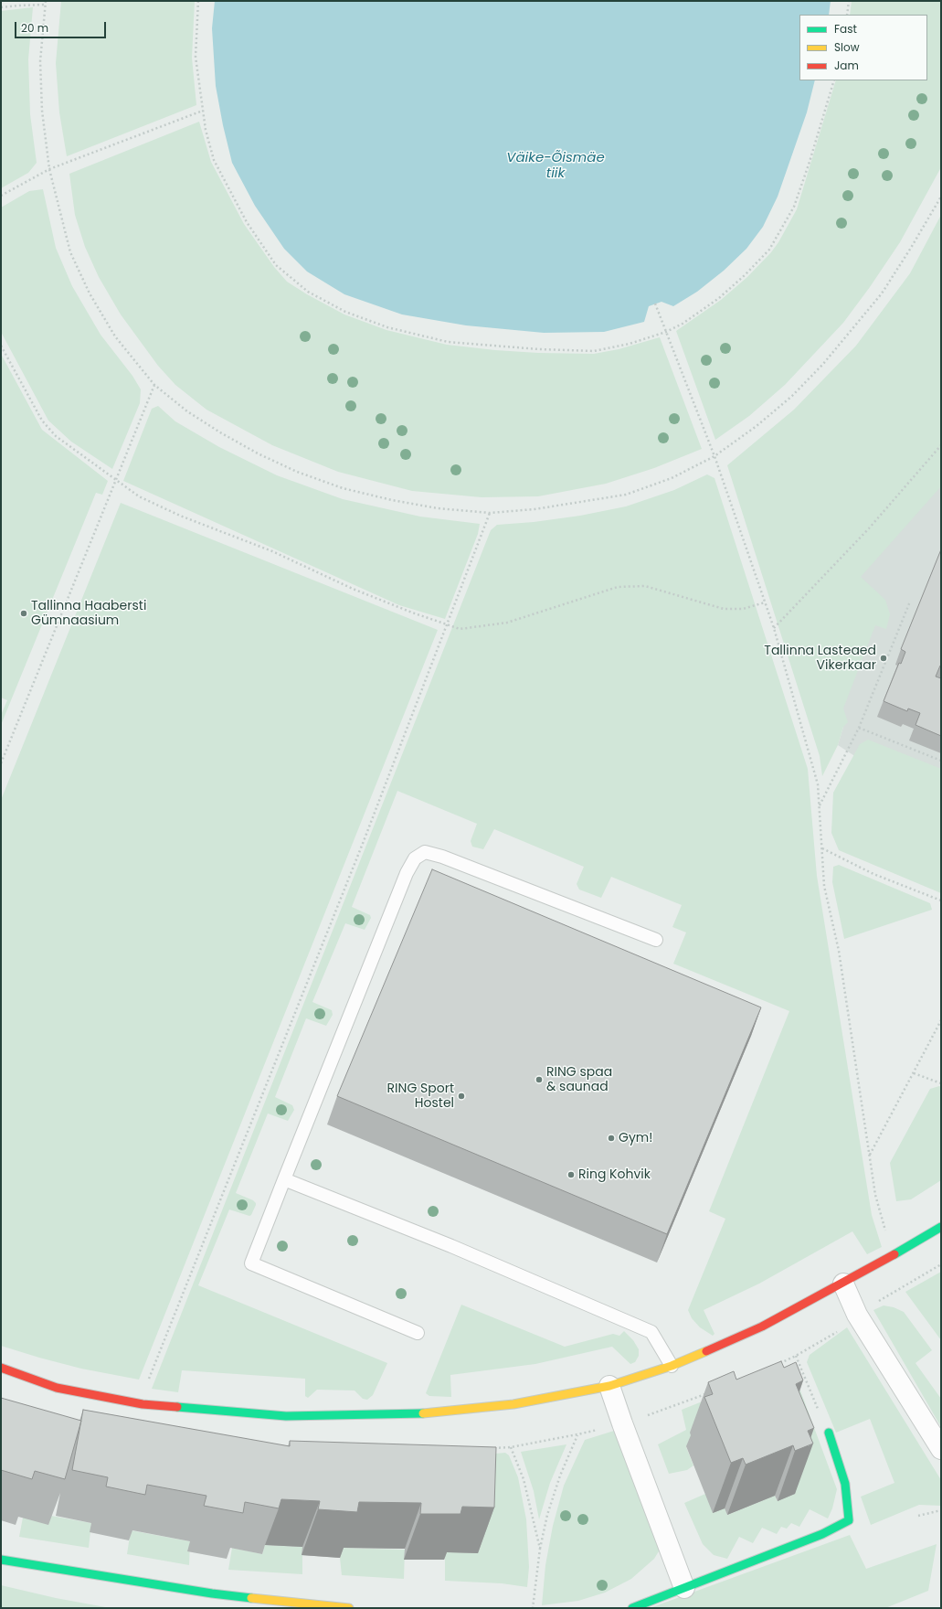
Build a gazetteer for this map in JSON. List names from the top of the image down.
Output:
{
  "water": ["Väike-Õismäe tiik"],
  "places": [
    "Tallinna Haabersti Gümnaasium",
    "Tallinna Lasteaed Vikerkaar",
    "RING spaa & saunad",
    "RING Sport Hostel",
    "Gym!",
    "Ring Kohvik"
  ],
  "legend": ["Fast", "Slow", "Jam"],
  "scale_bar": "20 m"
}
